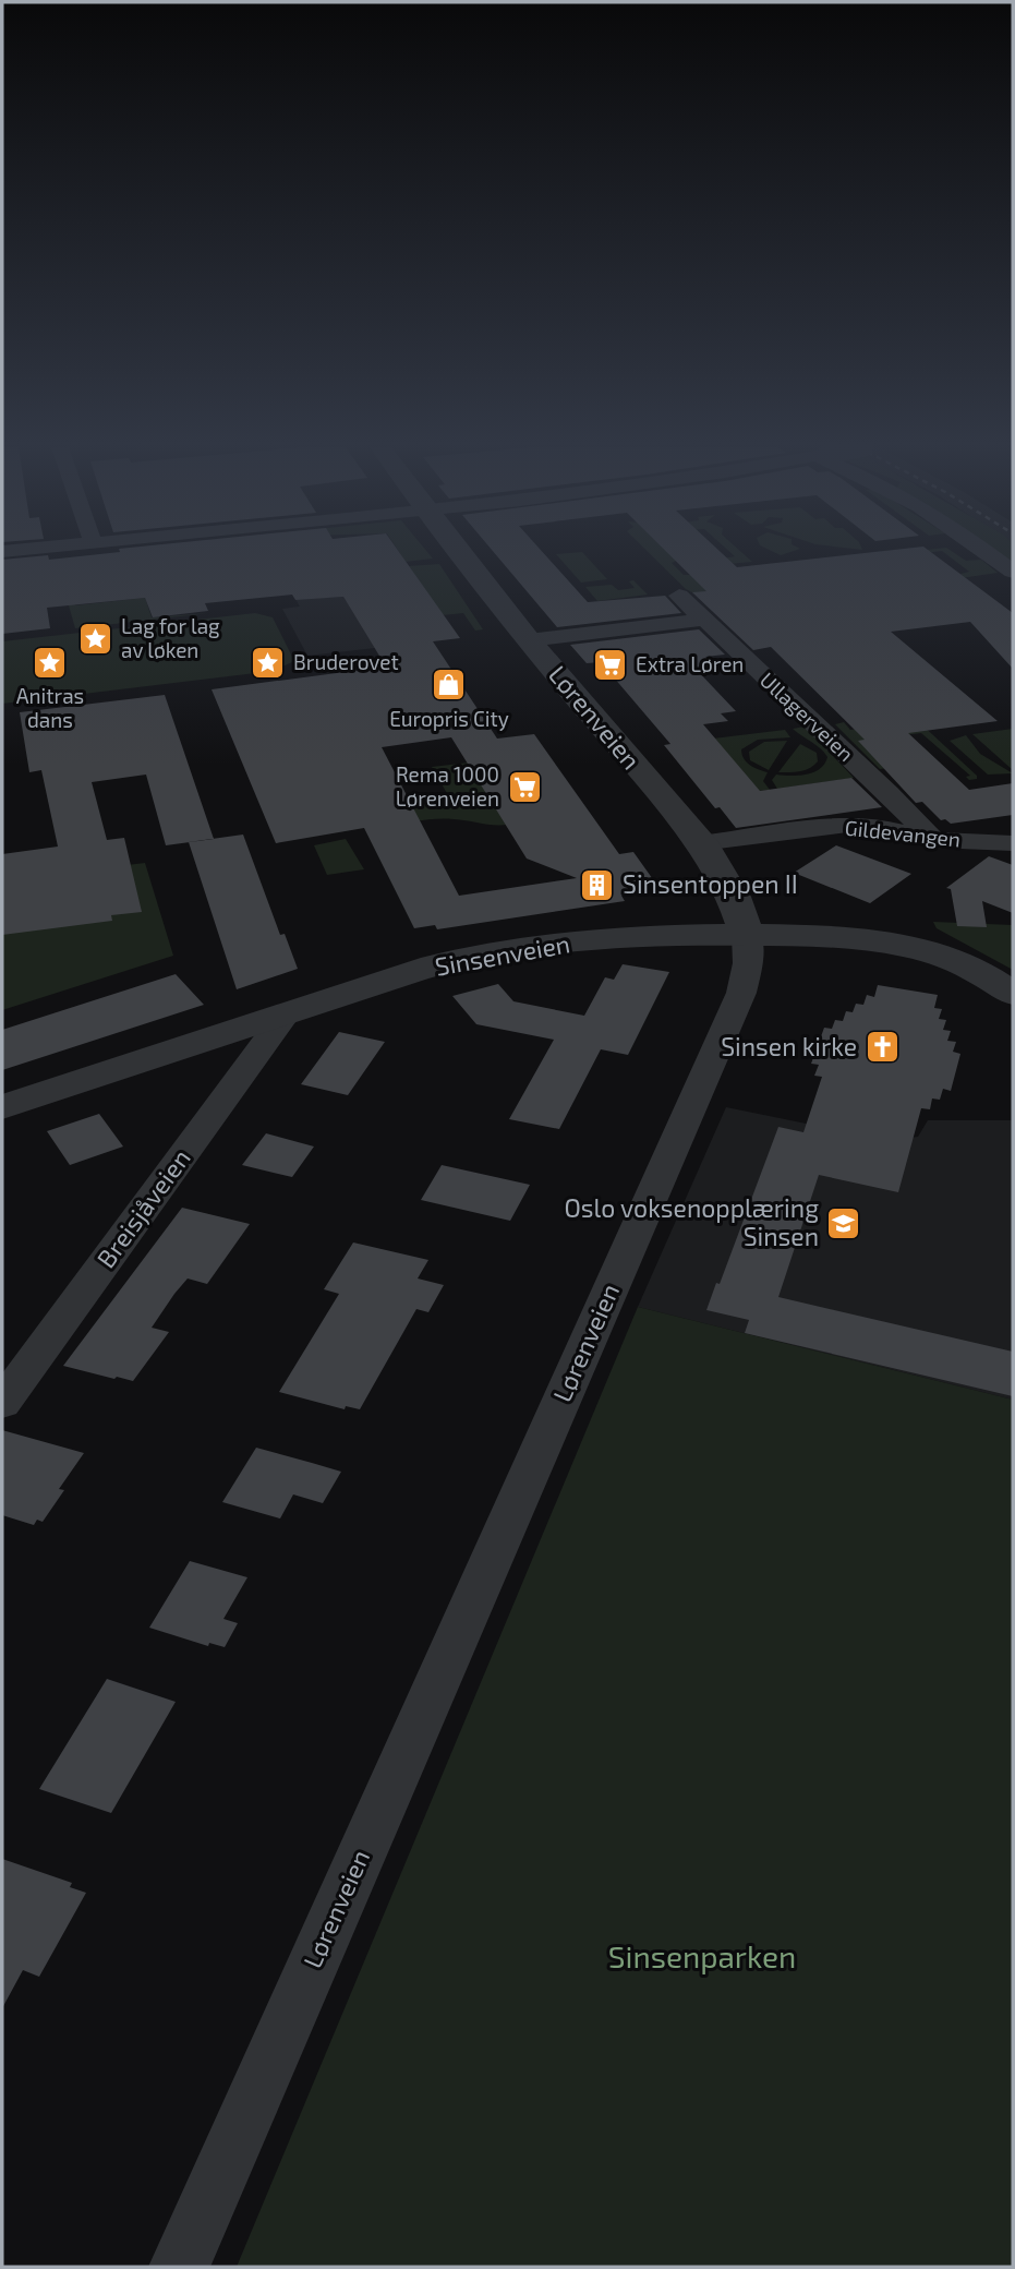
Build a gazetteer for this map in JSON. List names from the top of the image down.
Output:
{
  "streets": {
    "street": [
      "Ullagerveien",
      "Lørenveien",
      "Gildevangen",
      "Sinsenveien",
      "Breisjåveien"
    ]
  },
  "crossings": [
    ["Ullagerveien", "Gildevangen"],
    ["Lørenveien", "Gildevangen"],
    ["Lørenveien", "Sinsenveien"],
    ["Sinsenveien", "Breisjåveien"]
  ],
  "parks": ["Sinsenparken"],
  "places": {
    "place": ["Lag for lag av løken", "Anitras dans", "Bruderovet"],
    "supermarket": ["Extra Løren", "Rema 1000 Lørenveien"],
    "shop": ["Europris City"],
    "building": ["Sinsentoppen II"],
    "church": ["Sinsen kirke"],
    "school or university": ["Oslo voksenopplæring Sinsen"]
  }
}
